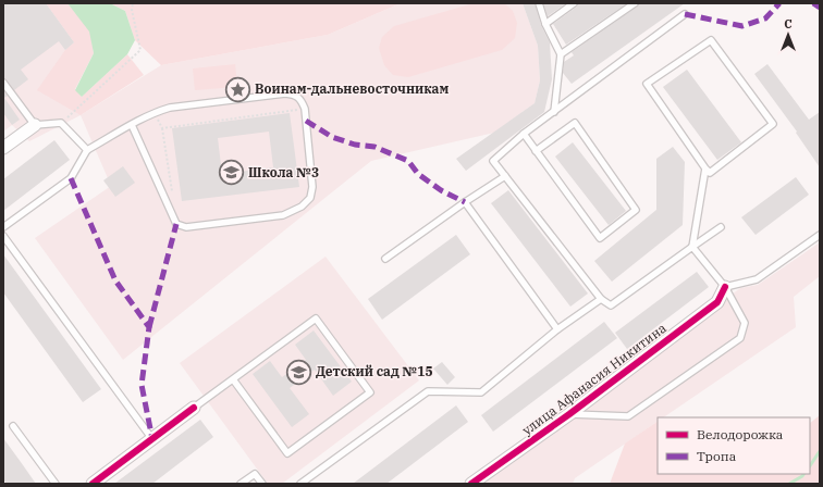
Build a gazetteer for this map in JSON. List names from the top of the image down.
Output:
{
  "streets": {
    "street": ["улица Афанасия Никитина"]
  },
  "places": {
    "place": ["Воинам-дальневосточникам"],
    "school or university": ["Школа №3", "Детский сад №15"]
  },
  "legend": ["Велодорожка", "Тропа"],
  "north": "top"
}
